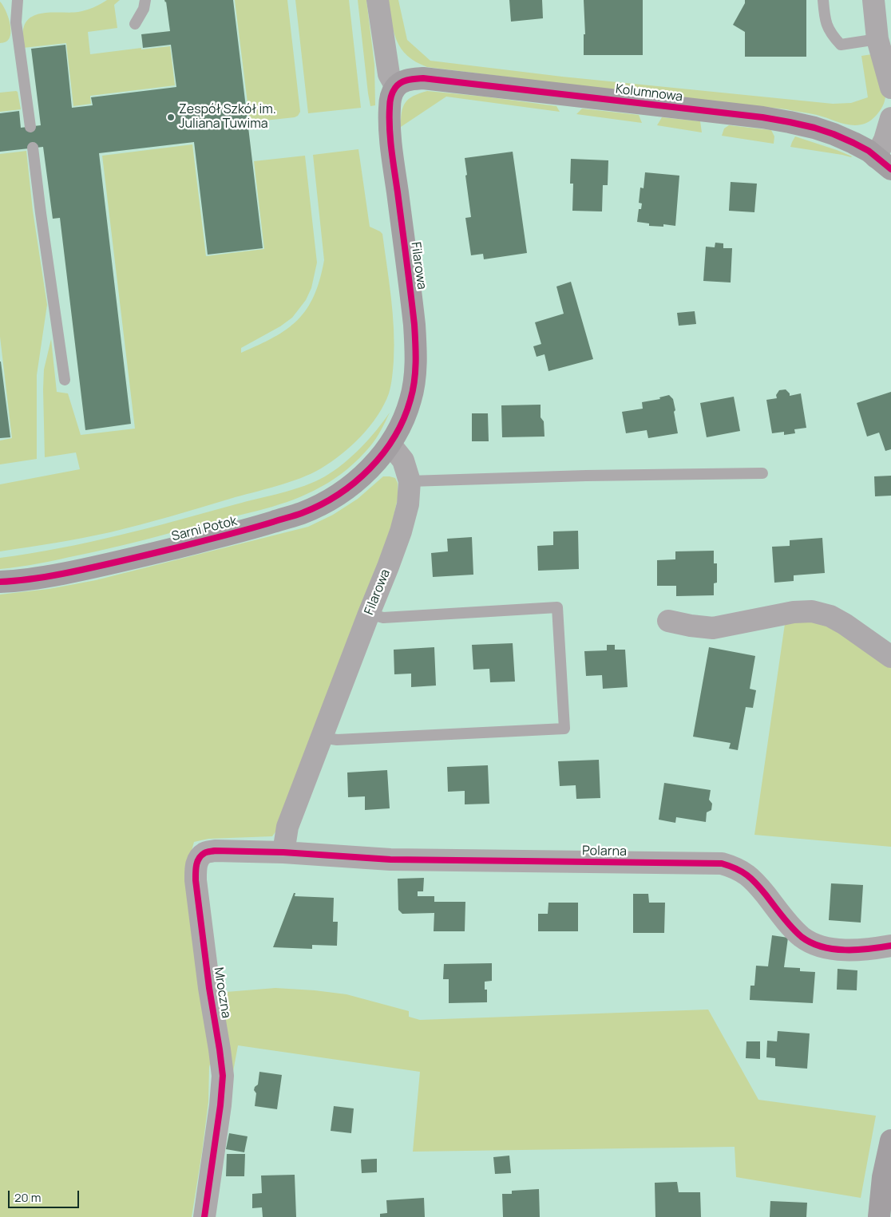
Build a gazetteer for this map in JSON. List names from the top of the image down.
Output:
{
  "streets": {
    "street": [
      "Kolumnowa",
      "Filarowa",
      "Sarni Potok",
      "Polarna",
      "Mroczna"
    ]
  },
  "crossings": [
    ["Kolumnowa", "Filarowa"],
    ["Filarowa", "Sarni Potok"],
    ["Filarowa", "Polarna"],
    ["Filarowa", "Mroczna"],
    ["Polarna", "Mroczna"]
  ],
  "places": ["Zespół Szkół im. Juliana Tuwima"],
  "scale_bar": "20 m"
}
